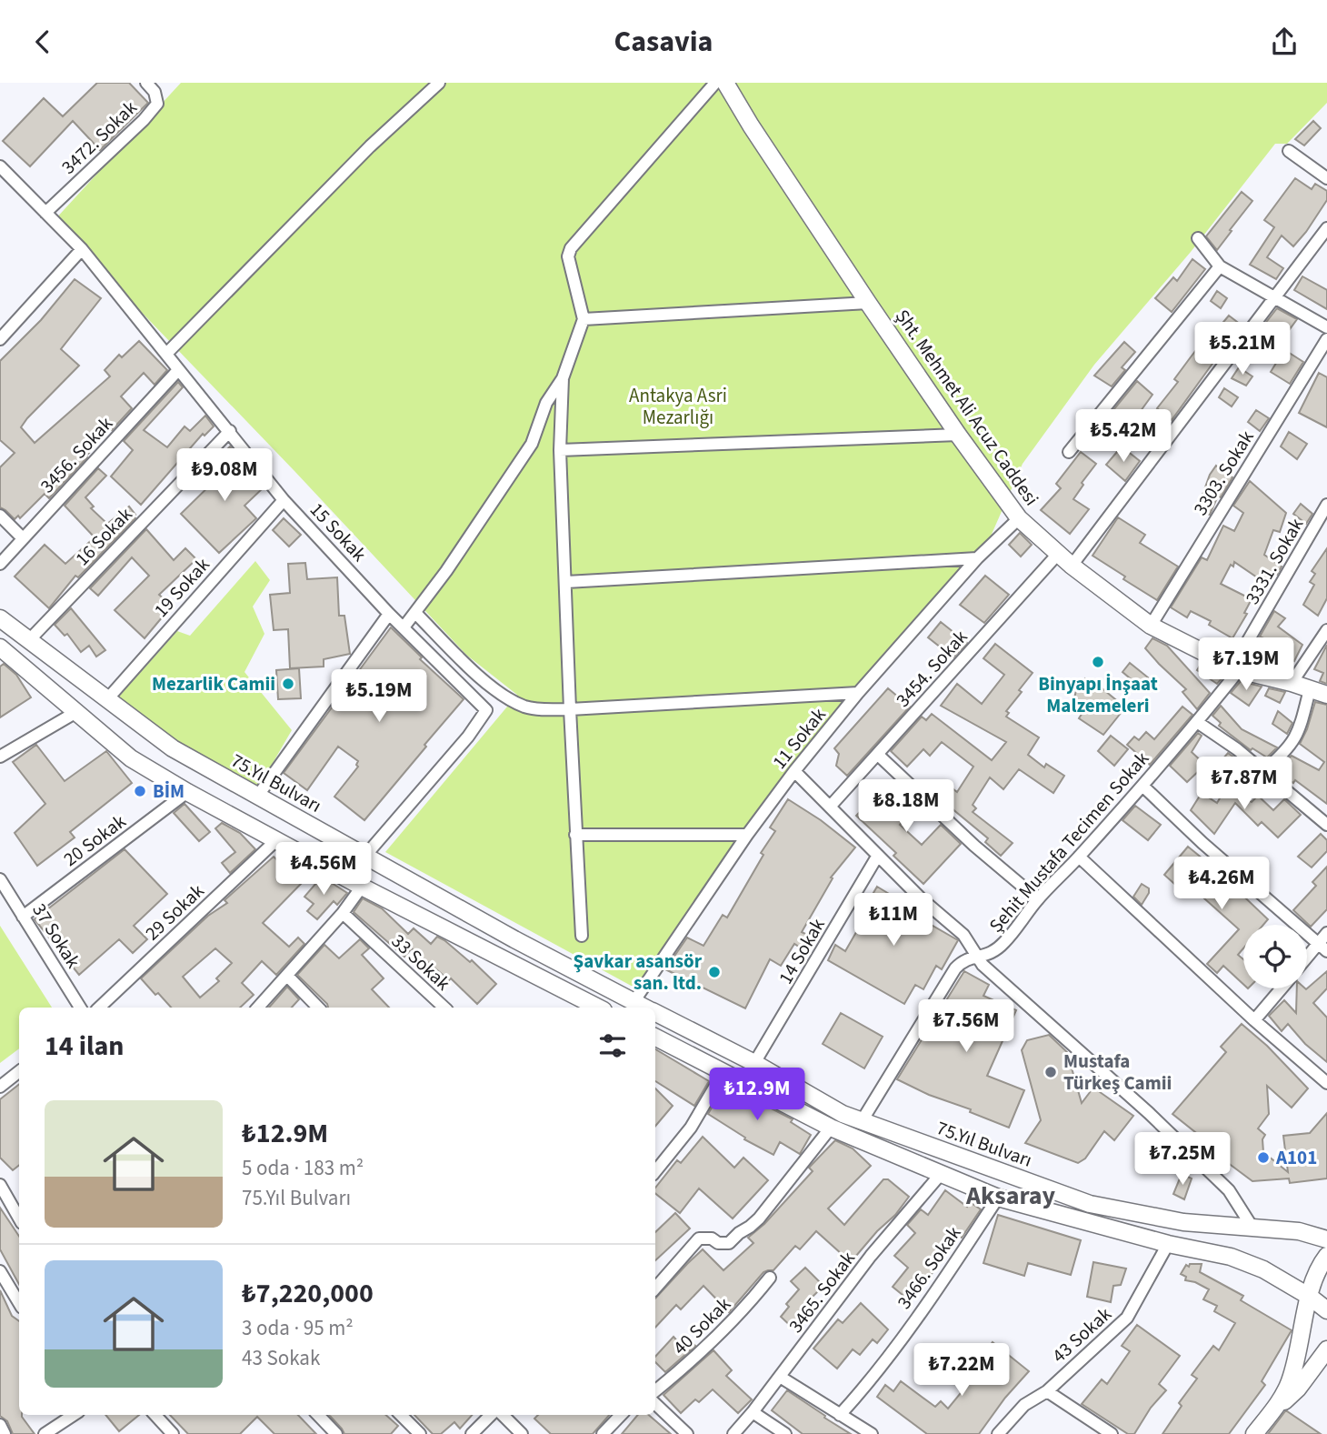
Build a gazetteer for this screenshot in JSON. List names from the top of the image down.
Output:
{
  "streets": {
    "main road": ["Şht. Mehmet Ali Acuz Caddesi", "75.Yıl Bulvarı"],
    "street": [
      "3472. Sokak",
      "3456. Sokak",
      "3303. Sokak",
      "15 Sokak",
      "16 Sokak",
      "3331. Sokak",
      "19 Sokak",
      "3454. Sokak",
      "11 Sokak",
      "20 Sokak",
      "Şehit Mustafa Tecimen Sokak",
      "29 Sokak",
      "37 Sokak",
      "14 Sokak",
      "33 Sokak",
      "3466. Sokak",
      "3465. Sokak",
      "40 Sokak",
      "43 Sokak"
    ]
  },
  "crossings": [
    ["3472. Sokak", "15 Sokak"],
    ["Şht. Mehmet Ali Acuz Caddesi", "3303. Sokak"],
    ["Şht. Mehmet Ali Acuz Caddesi", "3331. Sokak"],
    ["Şht. Mehmet Ali Acuz Caddesi", "3454. Sokak"],
    ["Şht. Mehmet Ali Acuz Caddesi", "11 Sokak"],
    ["Şht. Mehmet Ali Acuz Caddesi", "Şehit Mustafa Tecimen Sokak"],
    ["3456. Sokak", "15 Sokak"],
    ["15 Sokak", "16 Sokak"],
    ["15 Sokak", "19 Sokak"],
    ["15 Sokak", "75.Yıl Bulvarı"],
    ["16 Sokak", "75.Yıl Bulvarı"],
    ["3331. Sokak", "Şehit Mustafa Tecimen Sokak"],
    ["19 Sokak", "75.Yıl Bulvarı"],
    ["11 Sokak", "75.Yıl Bulvarı"],
    ["75.Yıl Bulvarı", "Şehit Mustafa Tecimen Sokak"],
    ["75.Yıl Bulvarı", "14 Sokak"],
    ["20 Sokak", "37 Sokak"]
  ],
  "districts": ["Aksaray"],
  "parks": ["Antakya Asri Mezarlığı"],
  "places": [
    "Binyapı İnşaat Malzemeleri",
    "Mezarlik Camii",
    "BİM",
    "Şavkar asansör san. ltd.",
    "Mustafa Türkeş Camii",
    "A101"
  ],
  "page": {
    "header": "Casavia",
    "price": [
      "₺5.21M",
      "₺5.42M",
      "₺9.08M",
      "₺7.19M",
      "₺5.19M",
      "₺7.87M",
      "₺8.18M",
      "₺4.56M",
      "₺4.26M",
      "₺11M",
      "₺7.56M",
      "₺12.9M",
      "₺7.25M",
      "₺7.22M"
    ],
    "heading": "14 ilan",
    "list": [
      {
        "name": "₺12.9M",
        "note": "5 oda · 183 m² · 75.Yıl Bulvarı"
      },
      {
        "name": "₺7,220,000",
        "note": "3 oda · 95 m² · 43 Sokak"
      }
    ]
  }
}
